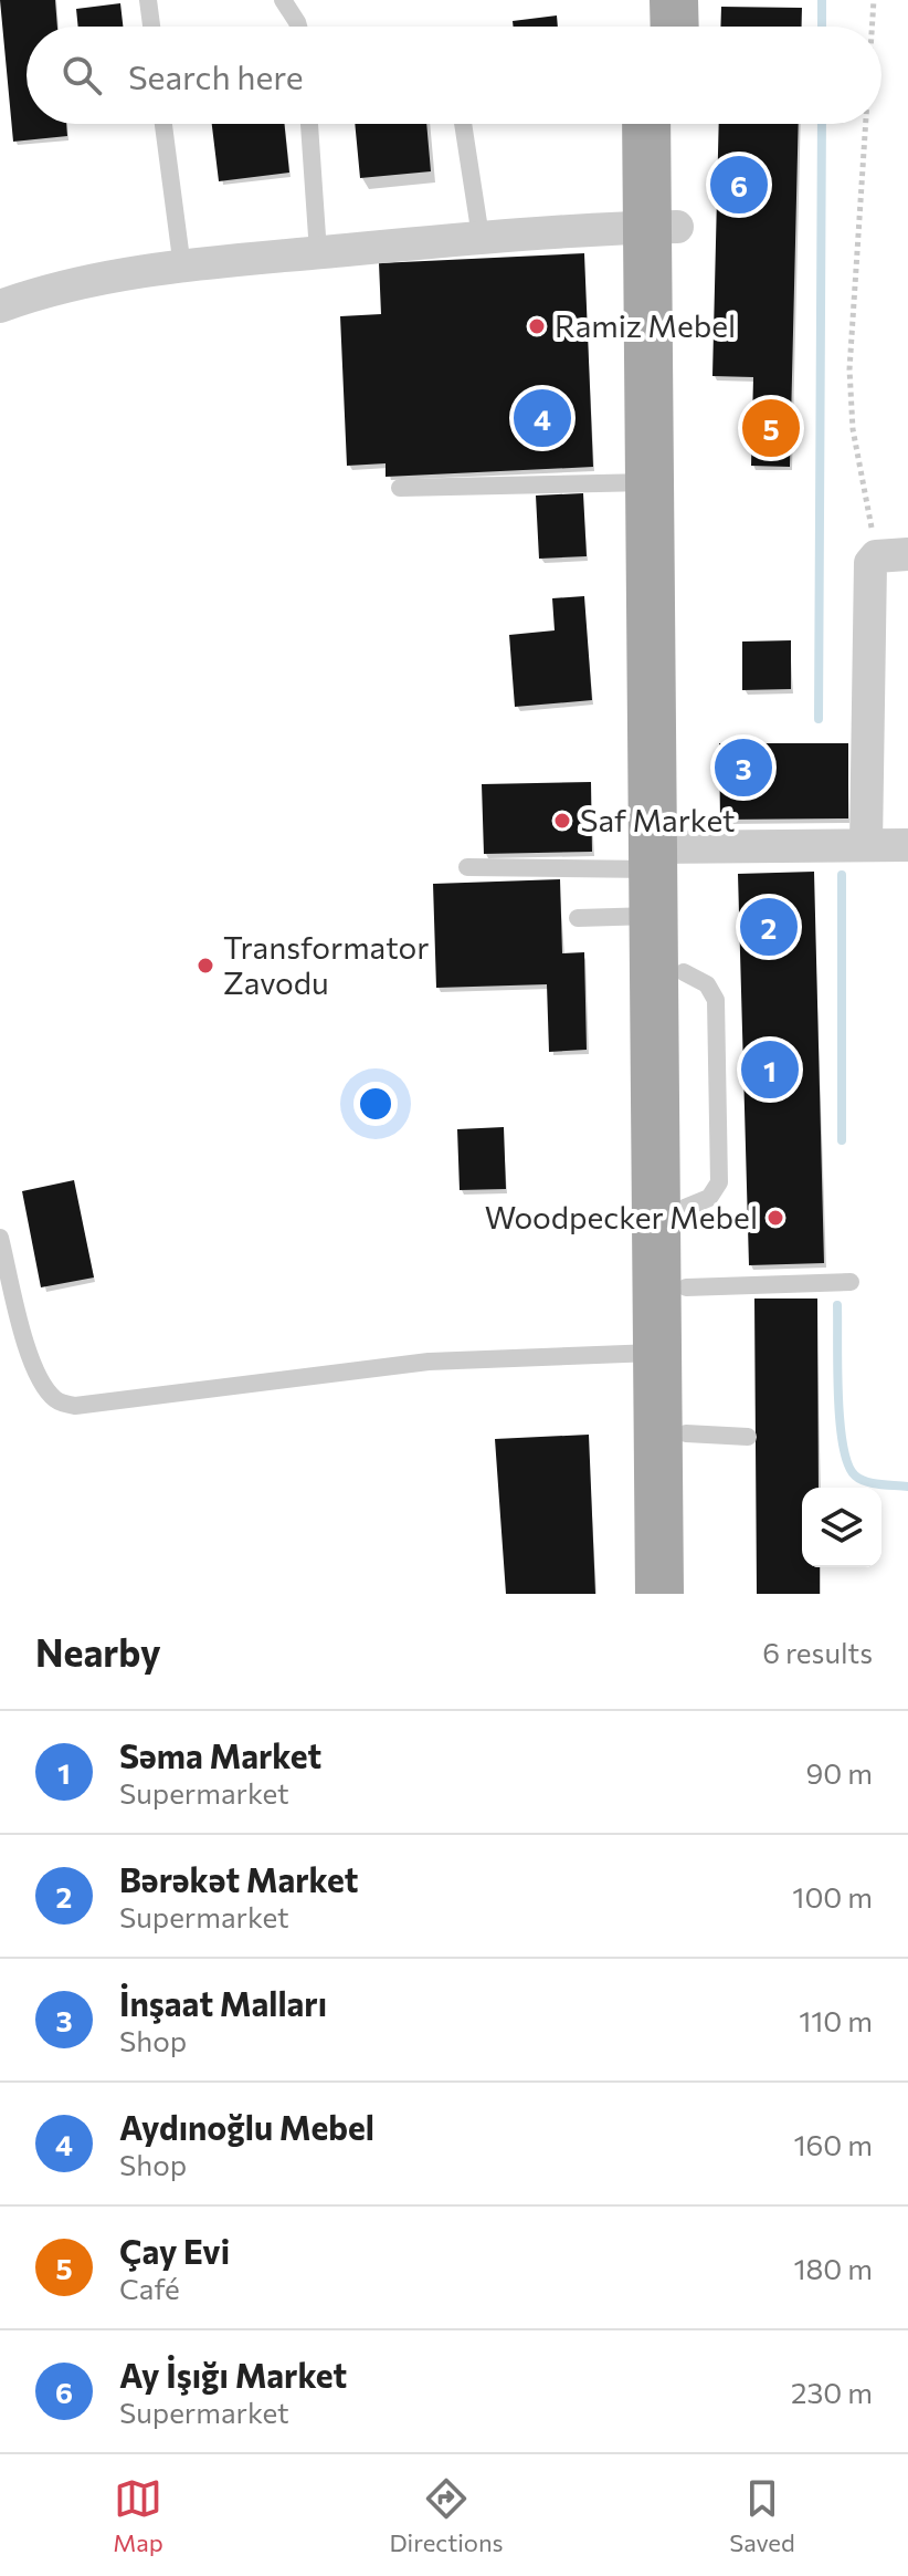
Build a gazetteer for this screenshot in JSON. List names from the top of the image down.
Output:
{
  "places": [
    "Ramiz Mebel",
    "Saf Market",
    "Transformator Zavodu",
    "Woodpecker Mebel"
  ],
  "page": {
    "search": "Search here",
    "pins": [
      "6",
      "4",
      "5",
      "3",
      "2",
      "1"
    ],
    "heading": ["Nearby", "6 results"],
    "list": [
      {
        "mark": "1",
        "name": "Səma Market",
        "note": "Supermarket",
        "value": "90 m"
      },
      {
        "mark": "2",
        "name": "Bərəkət Market",
        "note": "Supermarket",
        "value": "100 m"
      },
      {
        "mark": "3",
        "name": "İnşaat Malları",
        "note": "Shop",
        "value": "110 m"
      },
      {
        "mark": "4",
        "name": "Aydınoğlu Mebel",
        "note": "Shop",
        "value": "160 m"
      },
      {
        "mark": "5",
        "name": "Çay Evi",
        "note": "Café",
        "value": "180 m"
      },
      {
        "mark": "6",
        "name": "Ay İşığı Market",
        "note": "Supermarket",
        "value": "230 m"
      }
    ],
    "nav": ["Map", "Directions", "Saved"]
  }
}
